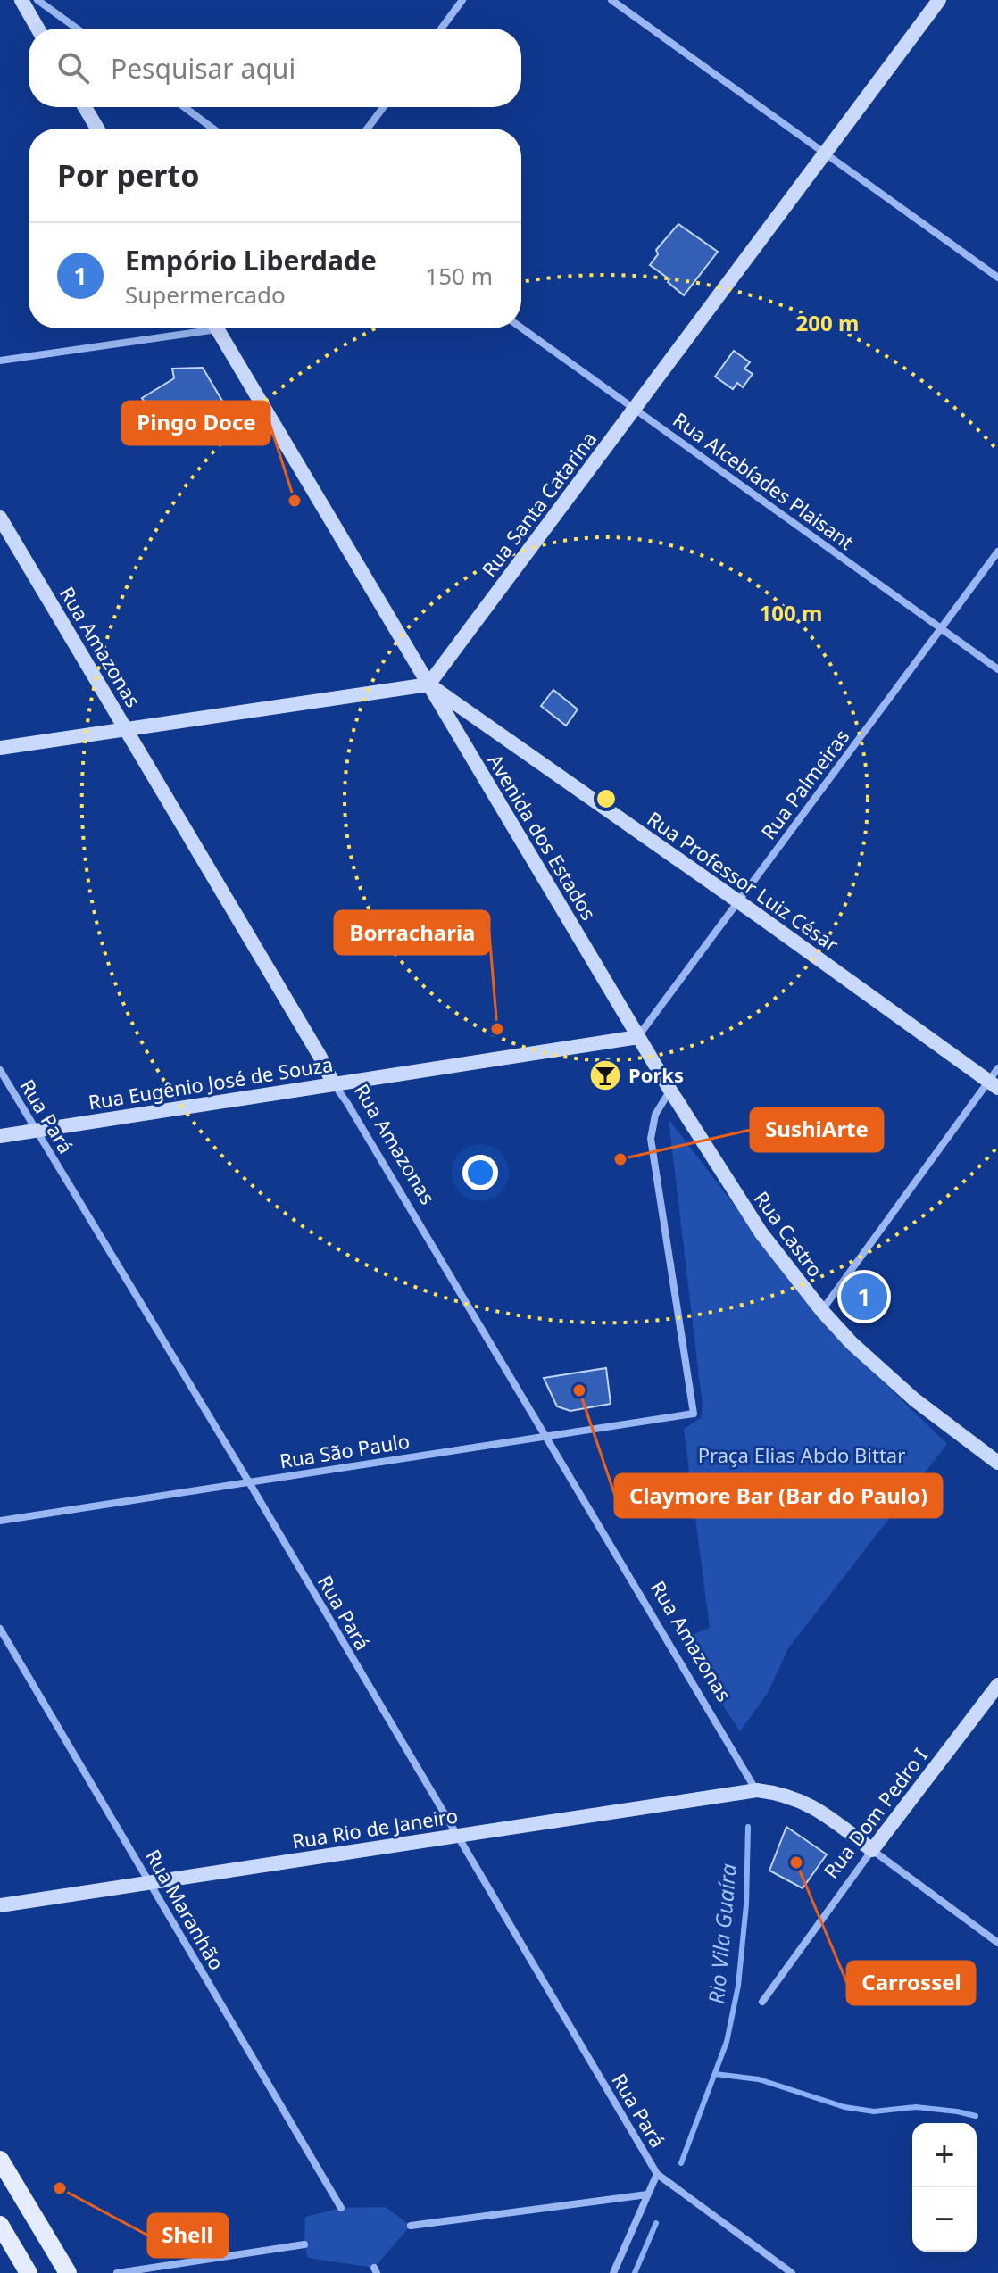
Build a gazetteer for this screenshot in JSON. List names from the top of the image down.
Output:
{
  "streets": {
    "street": [
      "Rua Alcebíades Plaisant",
      "Rua Santa Catarina",
      "Rua Amazonas",
      "Rua Palmeiras",
      "Avenida dos Estados",
      "Rua Professor Luiz César",
      "Rua Eugênio José de Souza",
      "Rua Pará",
      "Rua Castro",
      "Rua São Paulo",
      "Rua Dom Pedro I",
      "Rua Rio de Janeiro",
      "Rua Maranhão"
    ]
  },
  "crossings": [
    ["Rua Alcebíades Plaisant", "Rua Santa Catarina"],
    ["Rua Alcebíades Plaisant", "Rua Palmeiras"],
    ["Rua Santa Catarina", "Avenida dos Estados"],
    ["Rua Santa Catarina", "Rua Professor Luiz César"],
    ["Rua Amazonas", "Rua Eugênio José de Souza"],
    ["Rua Amazonas", "Rua São Paulo"],
    ["Rua Amazonas", "Rua Rio de Janeiro"],
    ["Rua Palmeiras", "Avenida dos Estados"],
    ["Rua Palmeiras", "Rua Professor Luiz César"],
    ["Rua Palmeiras", "Rua Eugênio José de Souza"],
    ["Avenida dos Estados", "Rua Professor Luiz César"],
    ["Avenida dos Estados", "Rua Eugênio José de Souza"],
    ["Avenida dos Estados", "Rua Castro"],
    ["Avenida dos Estados", "Rua São Paulo"],
    ["Rua Eugênio José de Souza", "Rua Pará"],
    ["Rua Pará", "Rua São Paulo"],
    ["Rua Pará", "Rua Rio de Janeiro"],
    ["Rua Castro", "Rua São Paulo"],
    ["Rua Rio de Janeiro", "Rua Maranhão"]
  ],
  "water": ["Rio Vila Guaíra"],
  "parks": ["Praça Elias Abdo Bittar"],
  "places": {
    "other": [
      "Pingo Doce",
      "Borracharia",
      "SushiArte",
      "Claymore Bar (Bar do Paulo)",
      "Carrossel",
      "Shell"
    ],
    "bar": ["Porks"]
  },
  "page": {
    "search": "Pesquisar aqui",
    "heading": "Por perto",
    "list": [
      {
        "mark": "1",
        "name": "Empório Liberdade",
        "note": "Supermercado",
        "value": "150 m"
      }
    ],
    "pins": "1",
    "map_buttons": ["+", "−"]
  },
  "rings": ["200 m", "100 m"]
}
